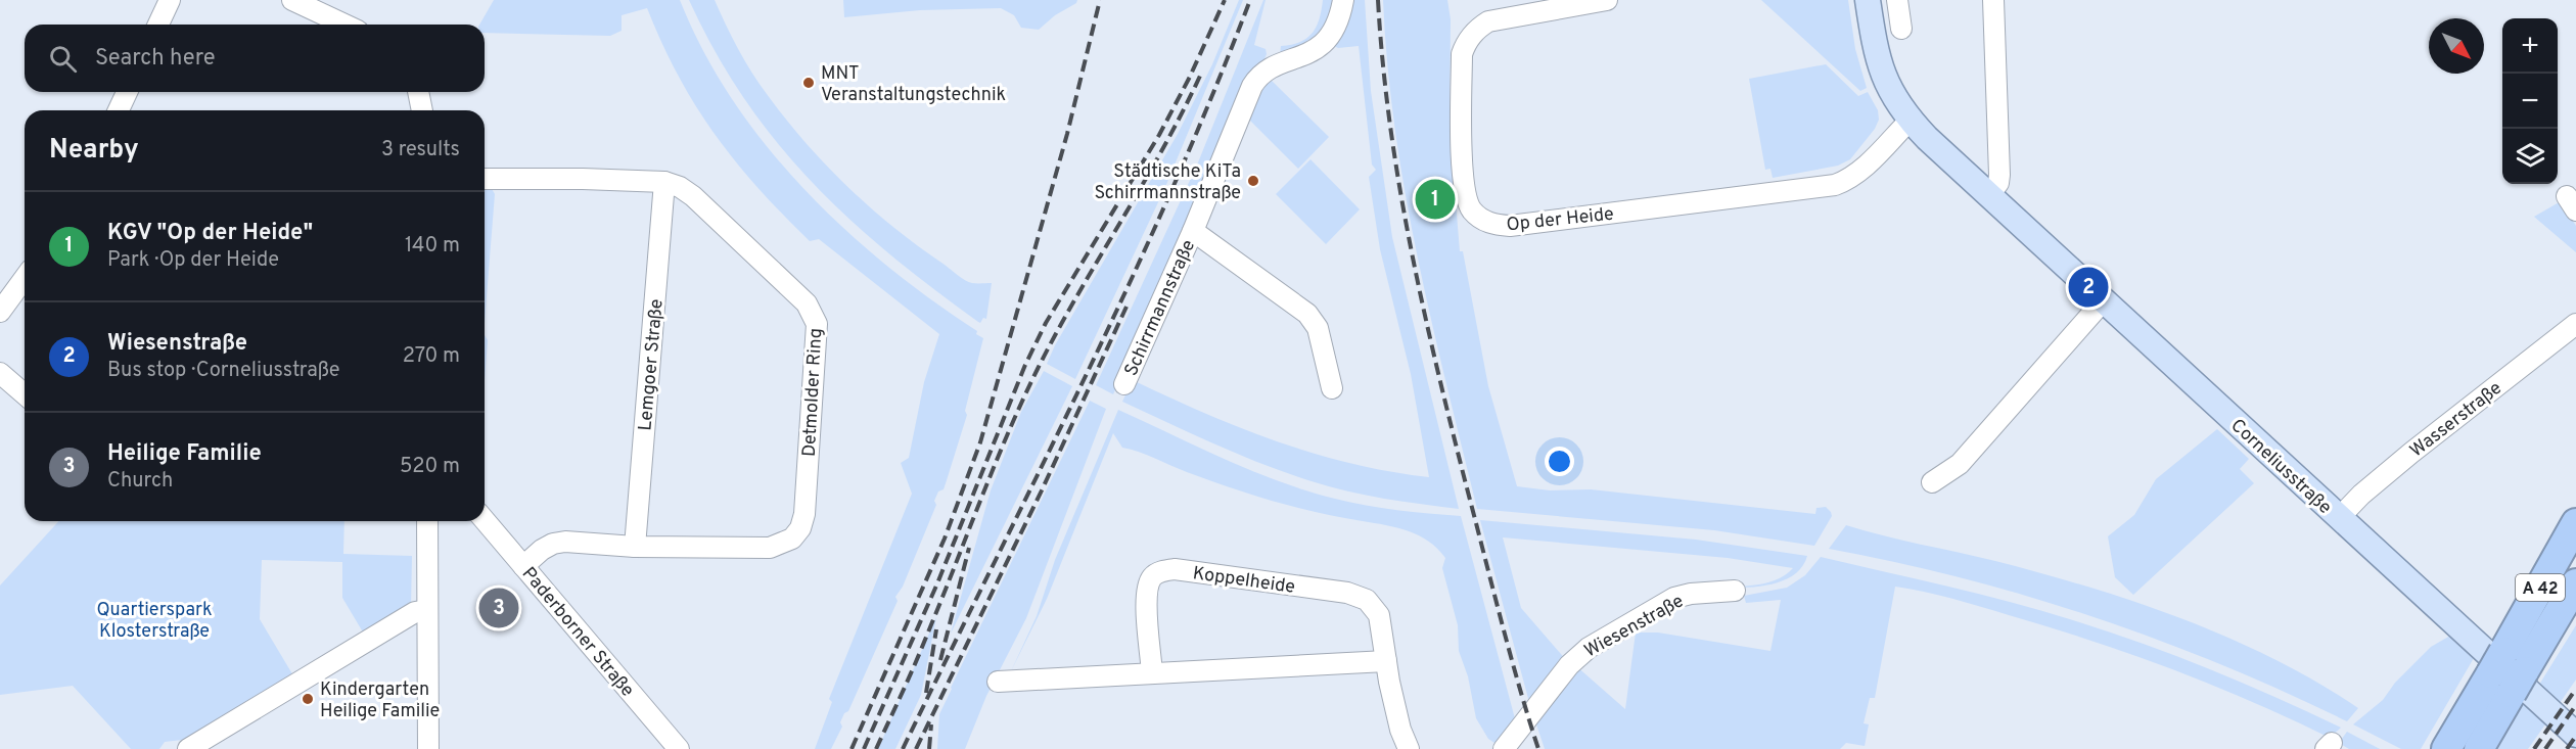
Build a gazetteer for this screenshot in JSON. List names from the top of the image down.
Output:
{
  "streets": {
    "highway": ["A 42"],
    "main road": ["Corneliusstraße"],
    "street": [
      "Op der Heide",
      "Schirrmannstraße",
      "Lemgoer Straße",
      "Detmolder Ring",
      "Wasserstraße",
      "Koppelheide",
      "Wiesenstraße",
      "Paderborner Straße"
    ]
  },
  "crossings": [
    ["Op der Heide", "Corneliusstraße"],
    ["Lemgoer Straße", "Detmolder Ring"],
    ["Detmolder Ring", "Paderborner Straße"],
    ["Wasserstraße", "Corneliusstraße"]
  ],
  "parks": ["Quartierspark Klosterstraße"],
  "places": ["MNT Veranstaltungstechnik", "Städtische KiTa Schirrmannstraße", "Kindergarten Heilige Familie"],
  "north": "bottom right",
  "page": {
    "map_buttons": ["+", "−"],
    "search": "Search here",
    "heading": ["Nearby", "3 results"],
    "pins": ["1", "2", "3"],
    "list": [
      {
        "mark": "1",
        "name": "KGV \"Op der Heide\"",
        "note": "Park · Op der Heide",
        "value": "140 m"
      },
      {
        "mark": "2",
        "name": "Wiesenstraße",
        "note": "Bus stop · Corneliusstraße",
        "value": "270 m"
      },
      {
        "mark": "3",
        "name": "Heilige Familie",
        "note": "Church",
        "value": "520 m"
      }
    ]
  }
}
